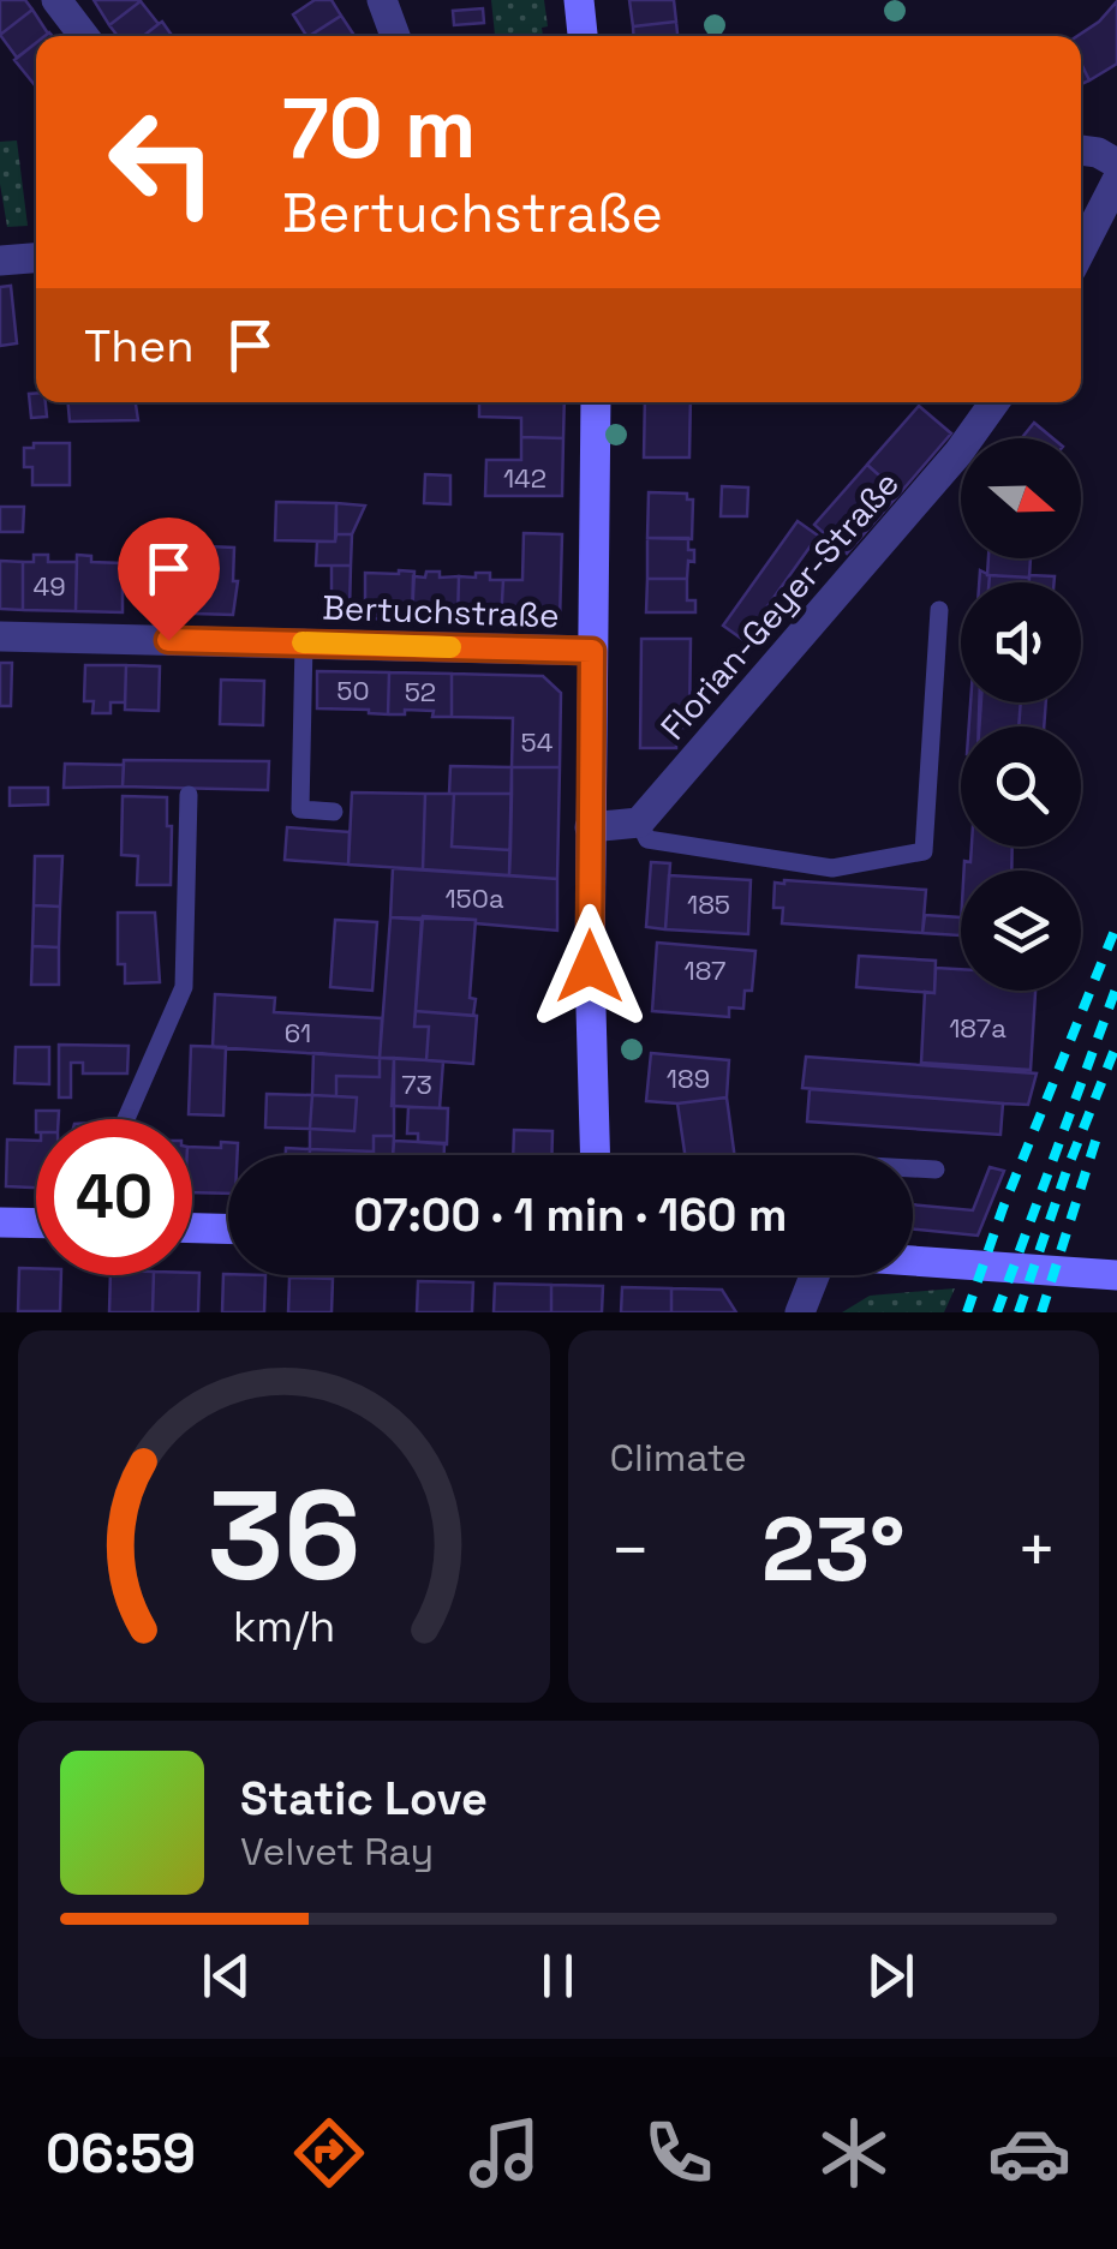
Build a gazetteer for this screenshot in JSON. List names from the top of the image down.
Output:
{
  "streets": {
    "street": ["Florian-Geyer-Straße", "Bertuchstraße"]
  },
  "house_numbers": [
    "142",
    "49",
    "50",
    "52",
    "54",
    "150a",
    "185",
    "187",
    "187a",
    "61",
    "189",
    "73"
  ],
  "north": "right",
  "page": {
    "turn": ["70 m", "Bertuchstraße"],
    "then": "Then",
    "limit": "40",
    "trip": "07:00 · 1 min · 160 m",
    "tile": "Climate",
    "heat": ["−", "23°", "+"],
    "song": ["Static Love", "Velvet Ray"],
    "tabs": "06:59",
    "gauge": ["36", "km/h"]
  }
}
